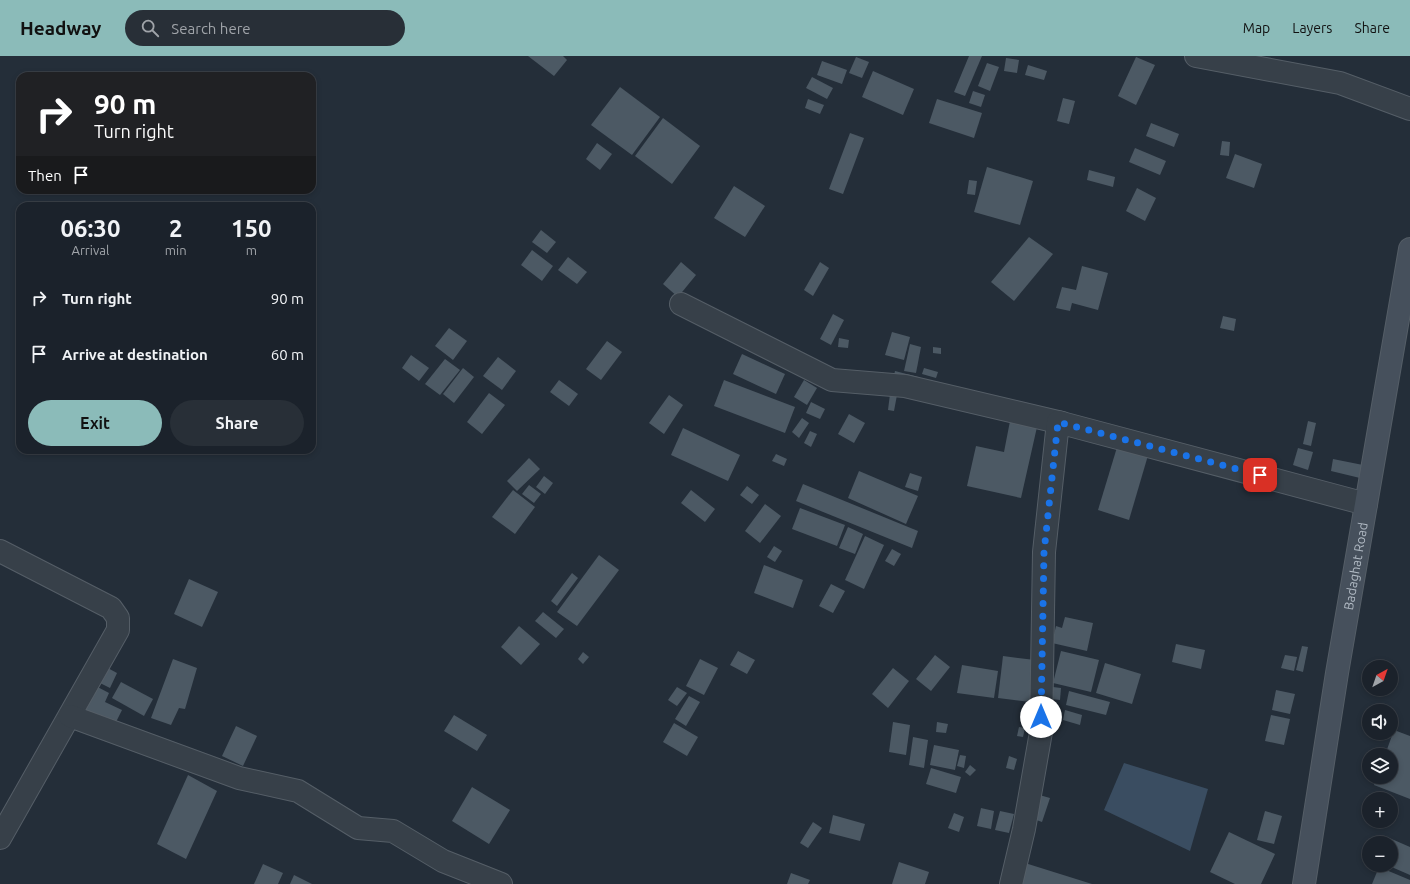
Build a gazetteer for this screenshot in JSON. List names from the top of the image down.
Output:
{
  "streets": {
    "main road": ["Badaghat Road"]
  },
  "north": "top right",
  "page": {
    "header": "Headway",
    "search": "Search here",
    "nav": ["Map", "Layers", "Share"],
    "turn": ["90 m", "Turn right"],
    "then": "Then",
    "eta": [
      "06:30",
      "Arrival",
      "2",
      "min",
      "150",
      "m"
    ],
    "list": [
      {
        "name": "Turn right",
        "value": "90 m"
      },
      {
        "name": "Arrive at destination",
        "value": "60 m"
      }
    ],
    "buttons": ["Exit", "Share"],
    "map_buttons": ["+", "−"]
  }
}
